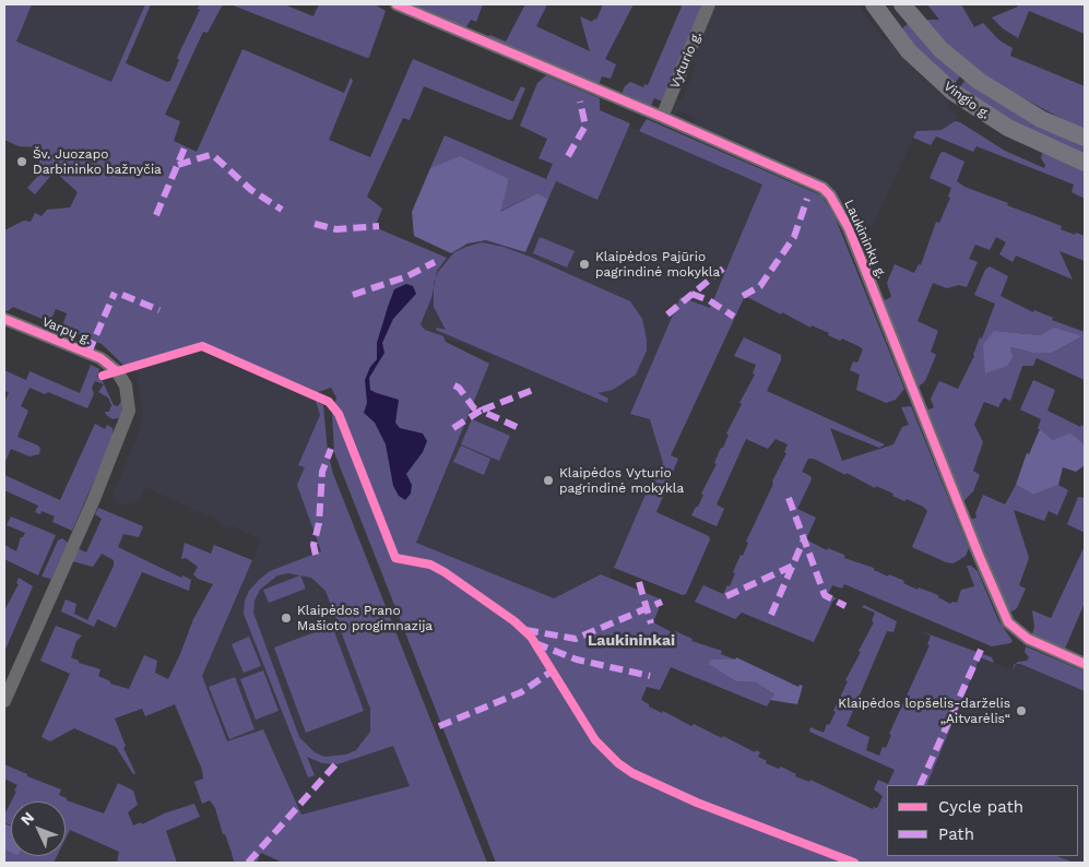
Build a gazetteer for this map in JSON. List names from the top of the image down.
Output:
{
  "streets": {
    "main road": ["Vingio g."],
    "street": ["Vyturio g.", "Laukininkų g.", "Varpų g."]
  },
  "crossings": [
    ["Vyturio g.", "Laukininkų g."]
  ],
  "districts": ["Laukininkai"],
  "places": [
    "Šv. Juozapo Darbininko bažnyčia",
    "Klaipėdos Pajūrio pagrindinė mokykla",
    "Klaipėdos Vyturio pagrindinė mokykla",
    "Klaipėdos Prano Mašioto progimnazija",
    "Klaipėdos lopšelis-darželis „Aitvarėlis“"
  ],
  "legend": ["Cycle path", "Path"],
  "north": "top left"
}
